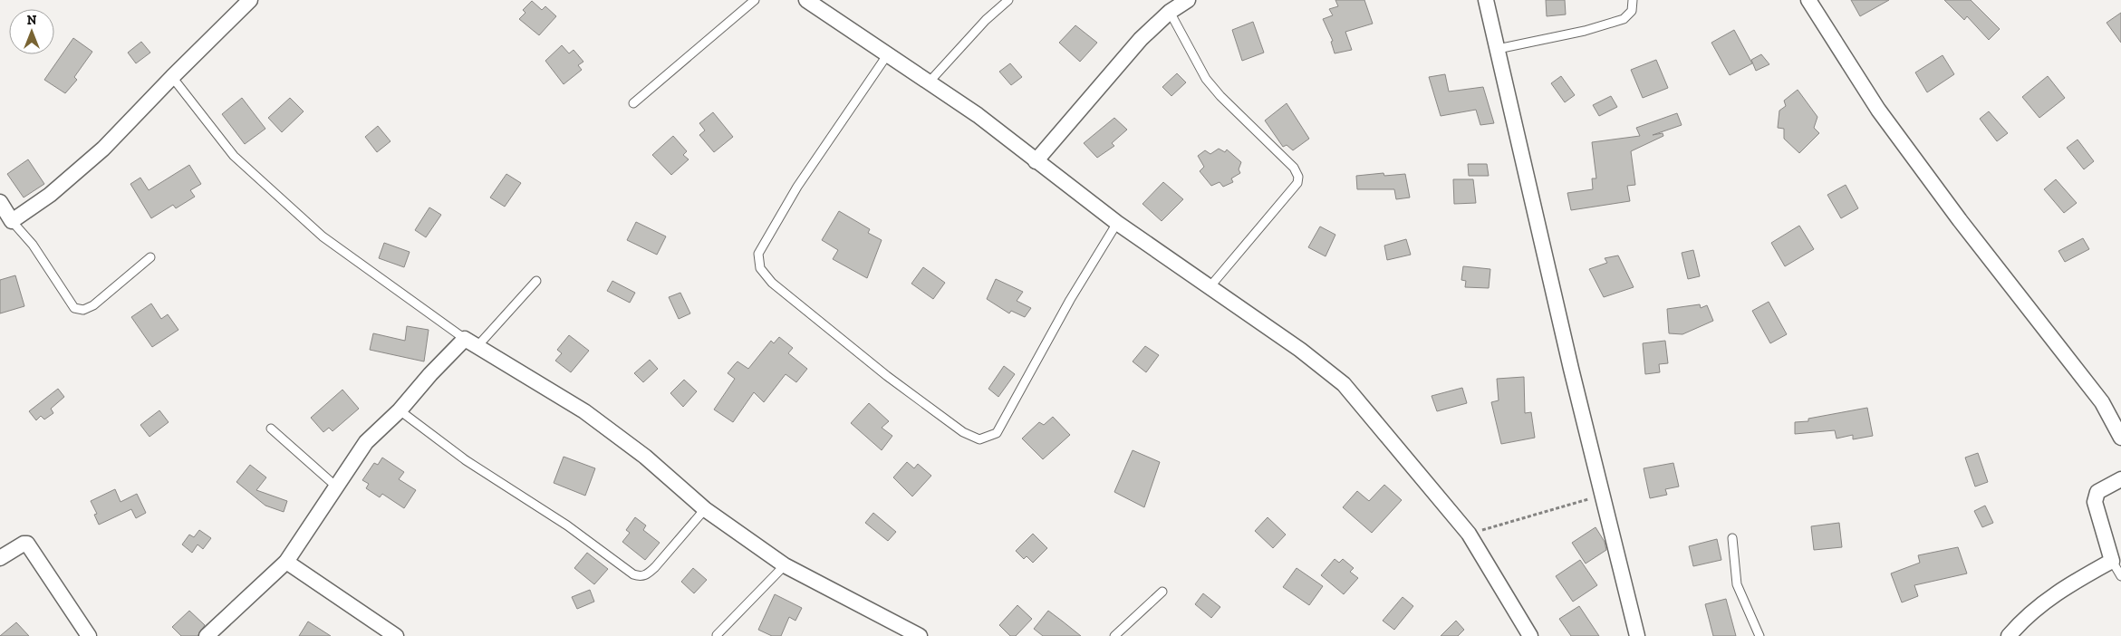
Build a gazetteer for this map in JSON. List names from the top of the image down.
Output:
{
  "north": "top"
}
